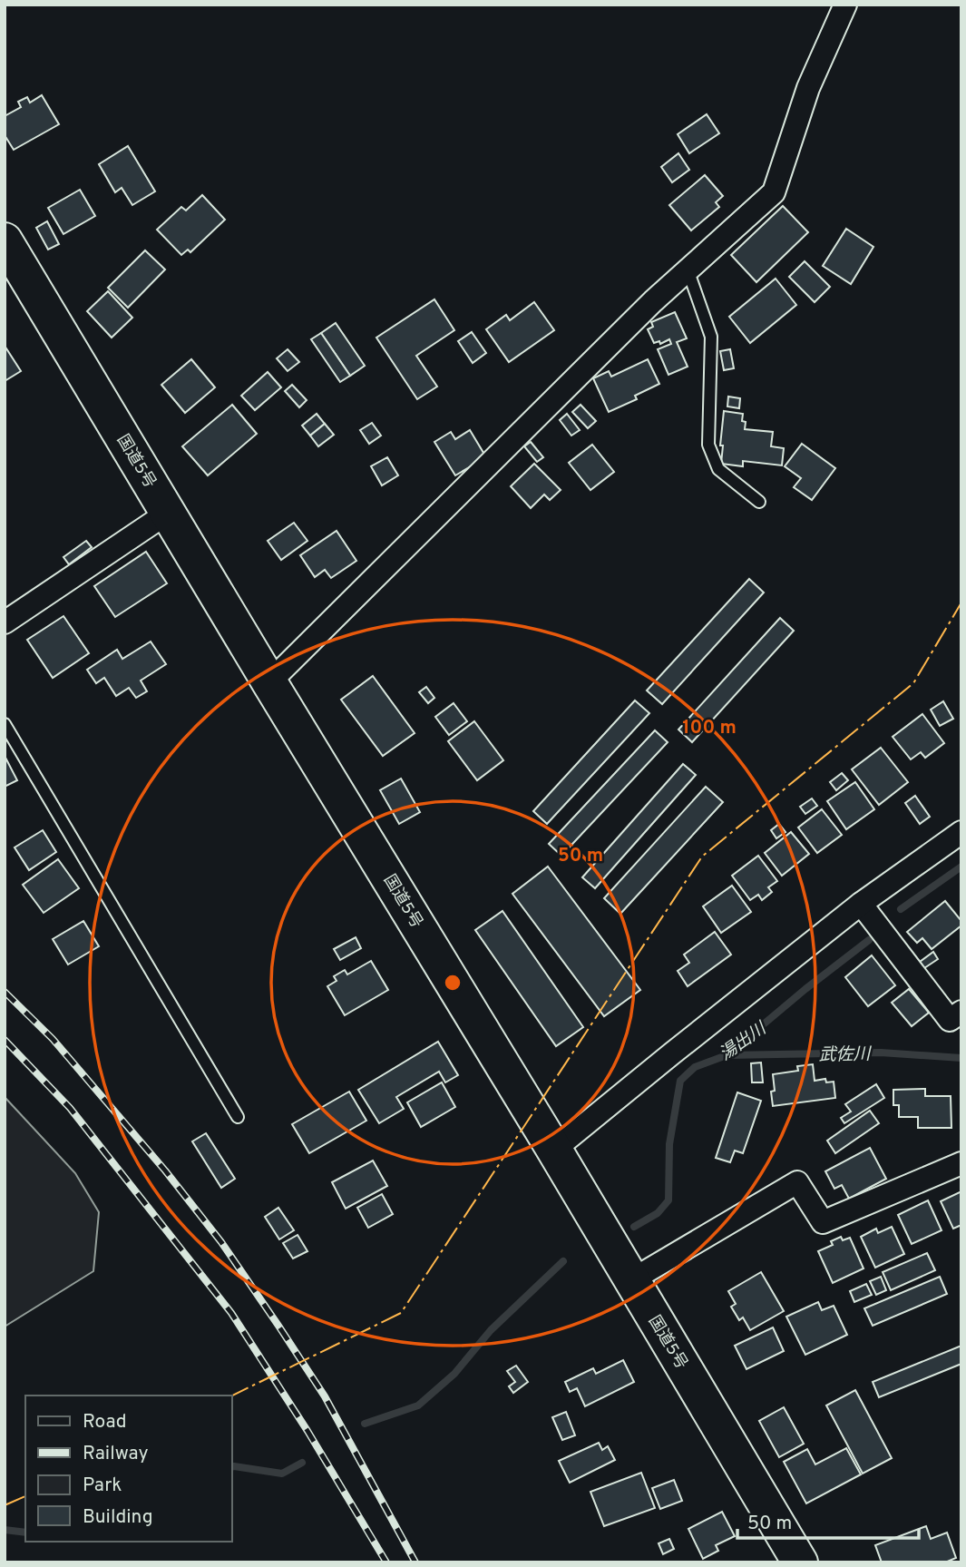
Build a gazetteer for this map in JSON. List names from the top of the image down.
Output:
{
  "streets": {
    "highway": ["国道5号"]
  },
  "water": ["湯出川", "武佐川"],
  "legend": [
    "Road",
    "Railway",
    "Park",
    "Building"
  ],
  "scale_bar": "50 m",
  "rings": ["100 m", "50 m"]
}
